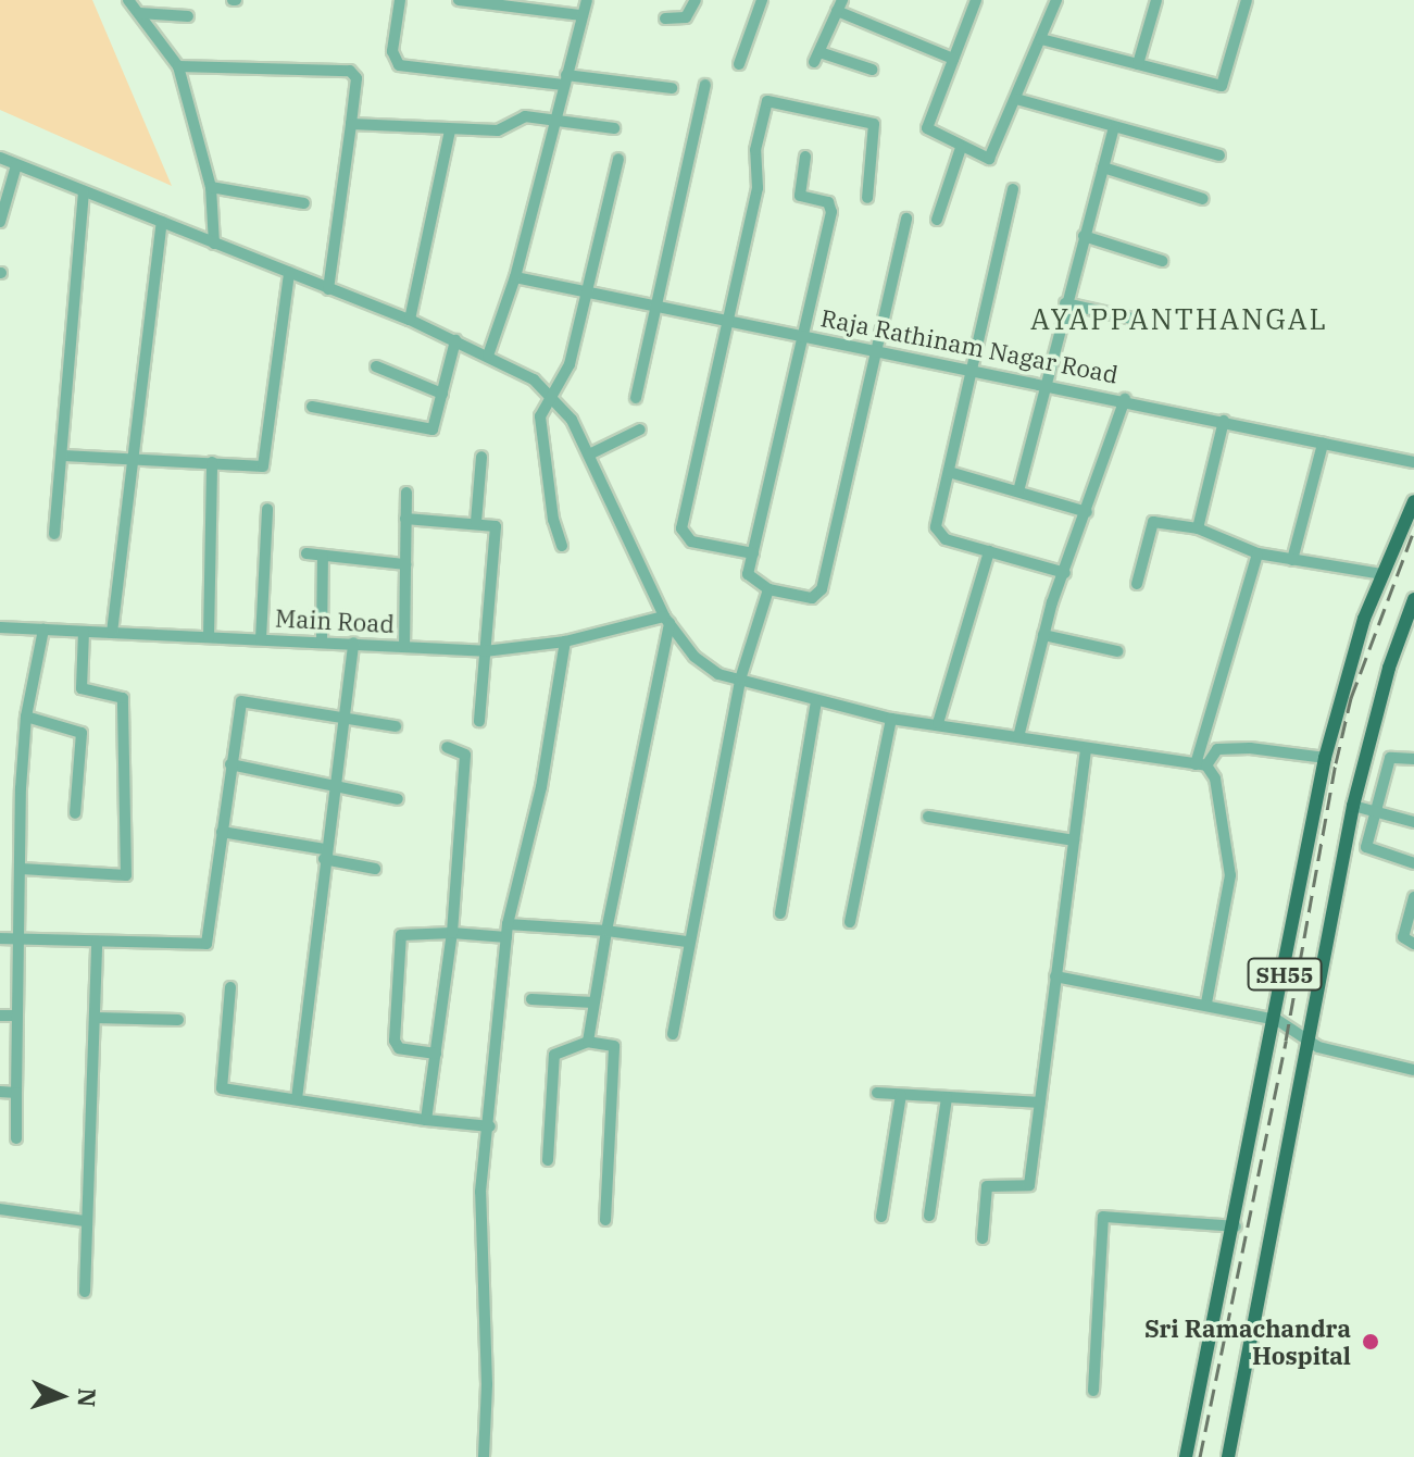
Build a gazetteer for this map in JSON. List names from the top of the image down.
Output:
{
  "streets": {
    "main road": ["SH55"],
    "street": ["Raja Rathinam Nagar Road", "Main Road"]
  },
  "districts": ["AYAPPANTHANGAL"],
  "places": ["Sri Ramachandra Hospital"],
  "north": "right"
}
